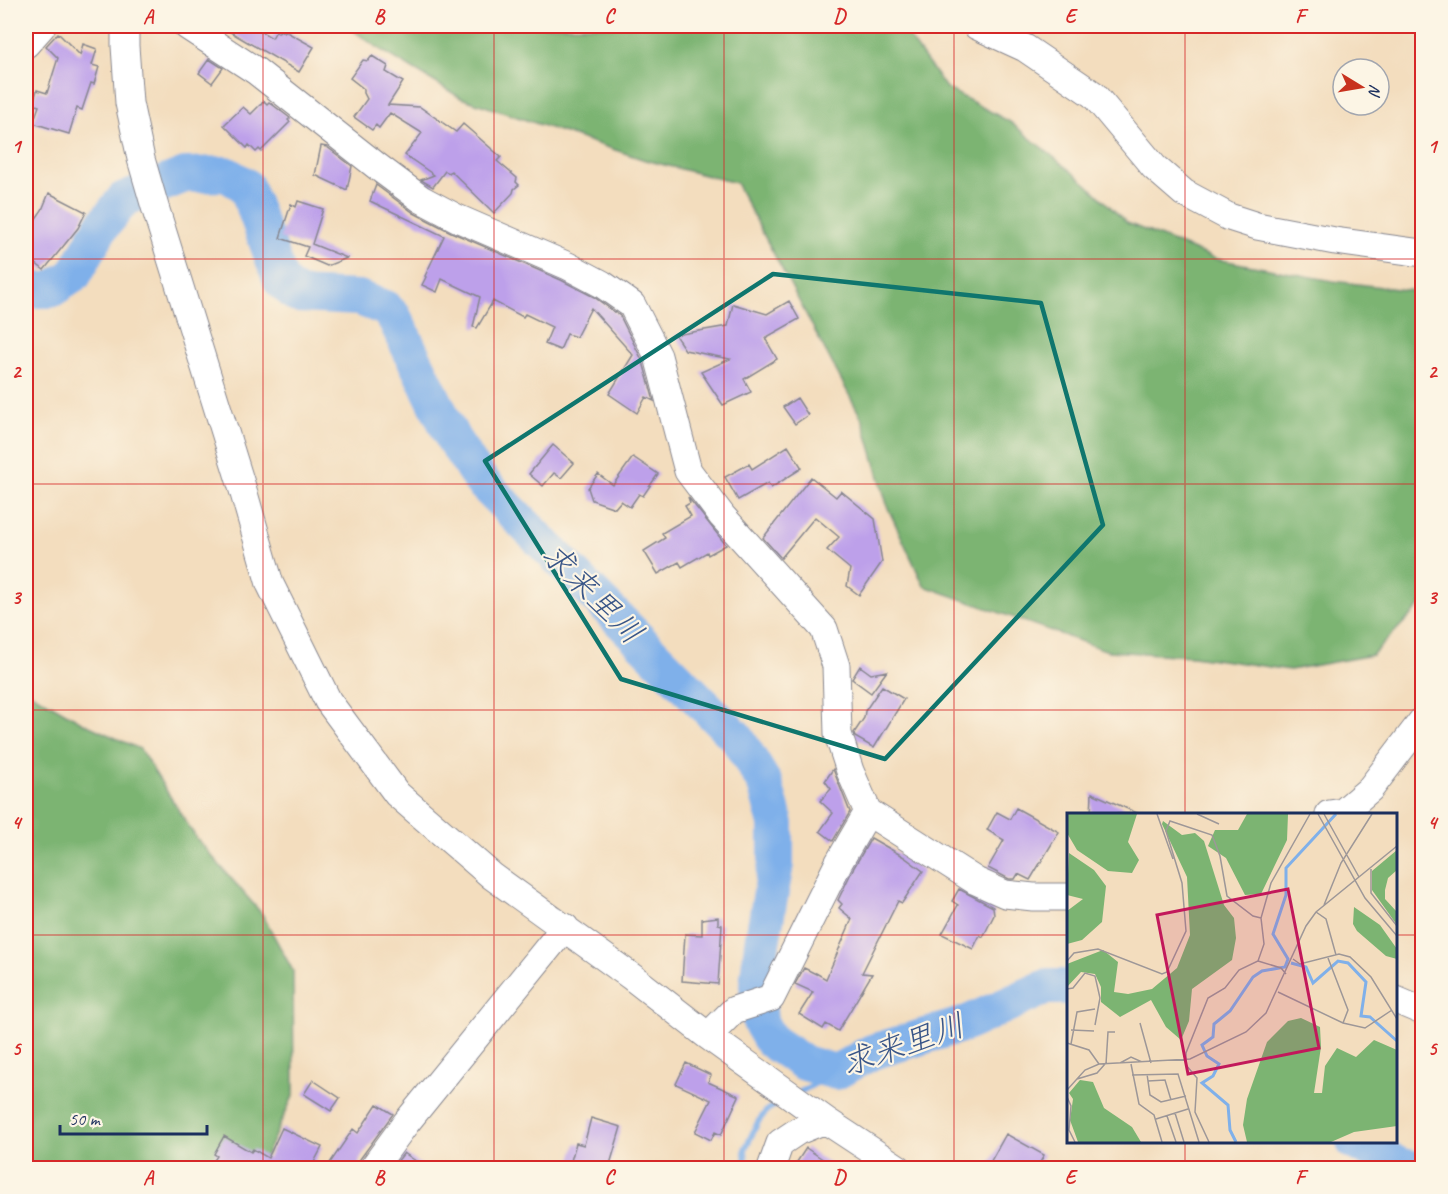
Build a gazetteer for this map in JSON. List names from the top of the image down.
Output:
{
  "water": ["求来里川"],
  "scale_bar": "50 m",
  "north": "right",
  "grid": {
    "columns": [
      "A",
      "B",
      "C",
      "D",
      "E",
      "F"
    ],
    "rows": [
      "1",
      "2",
      "3",
      "4",
      "5"
    ]
  }
}
